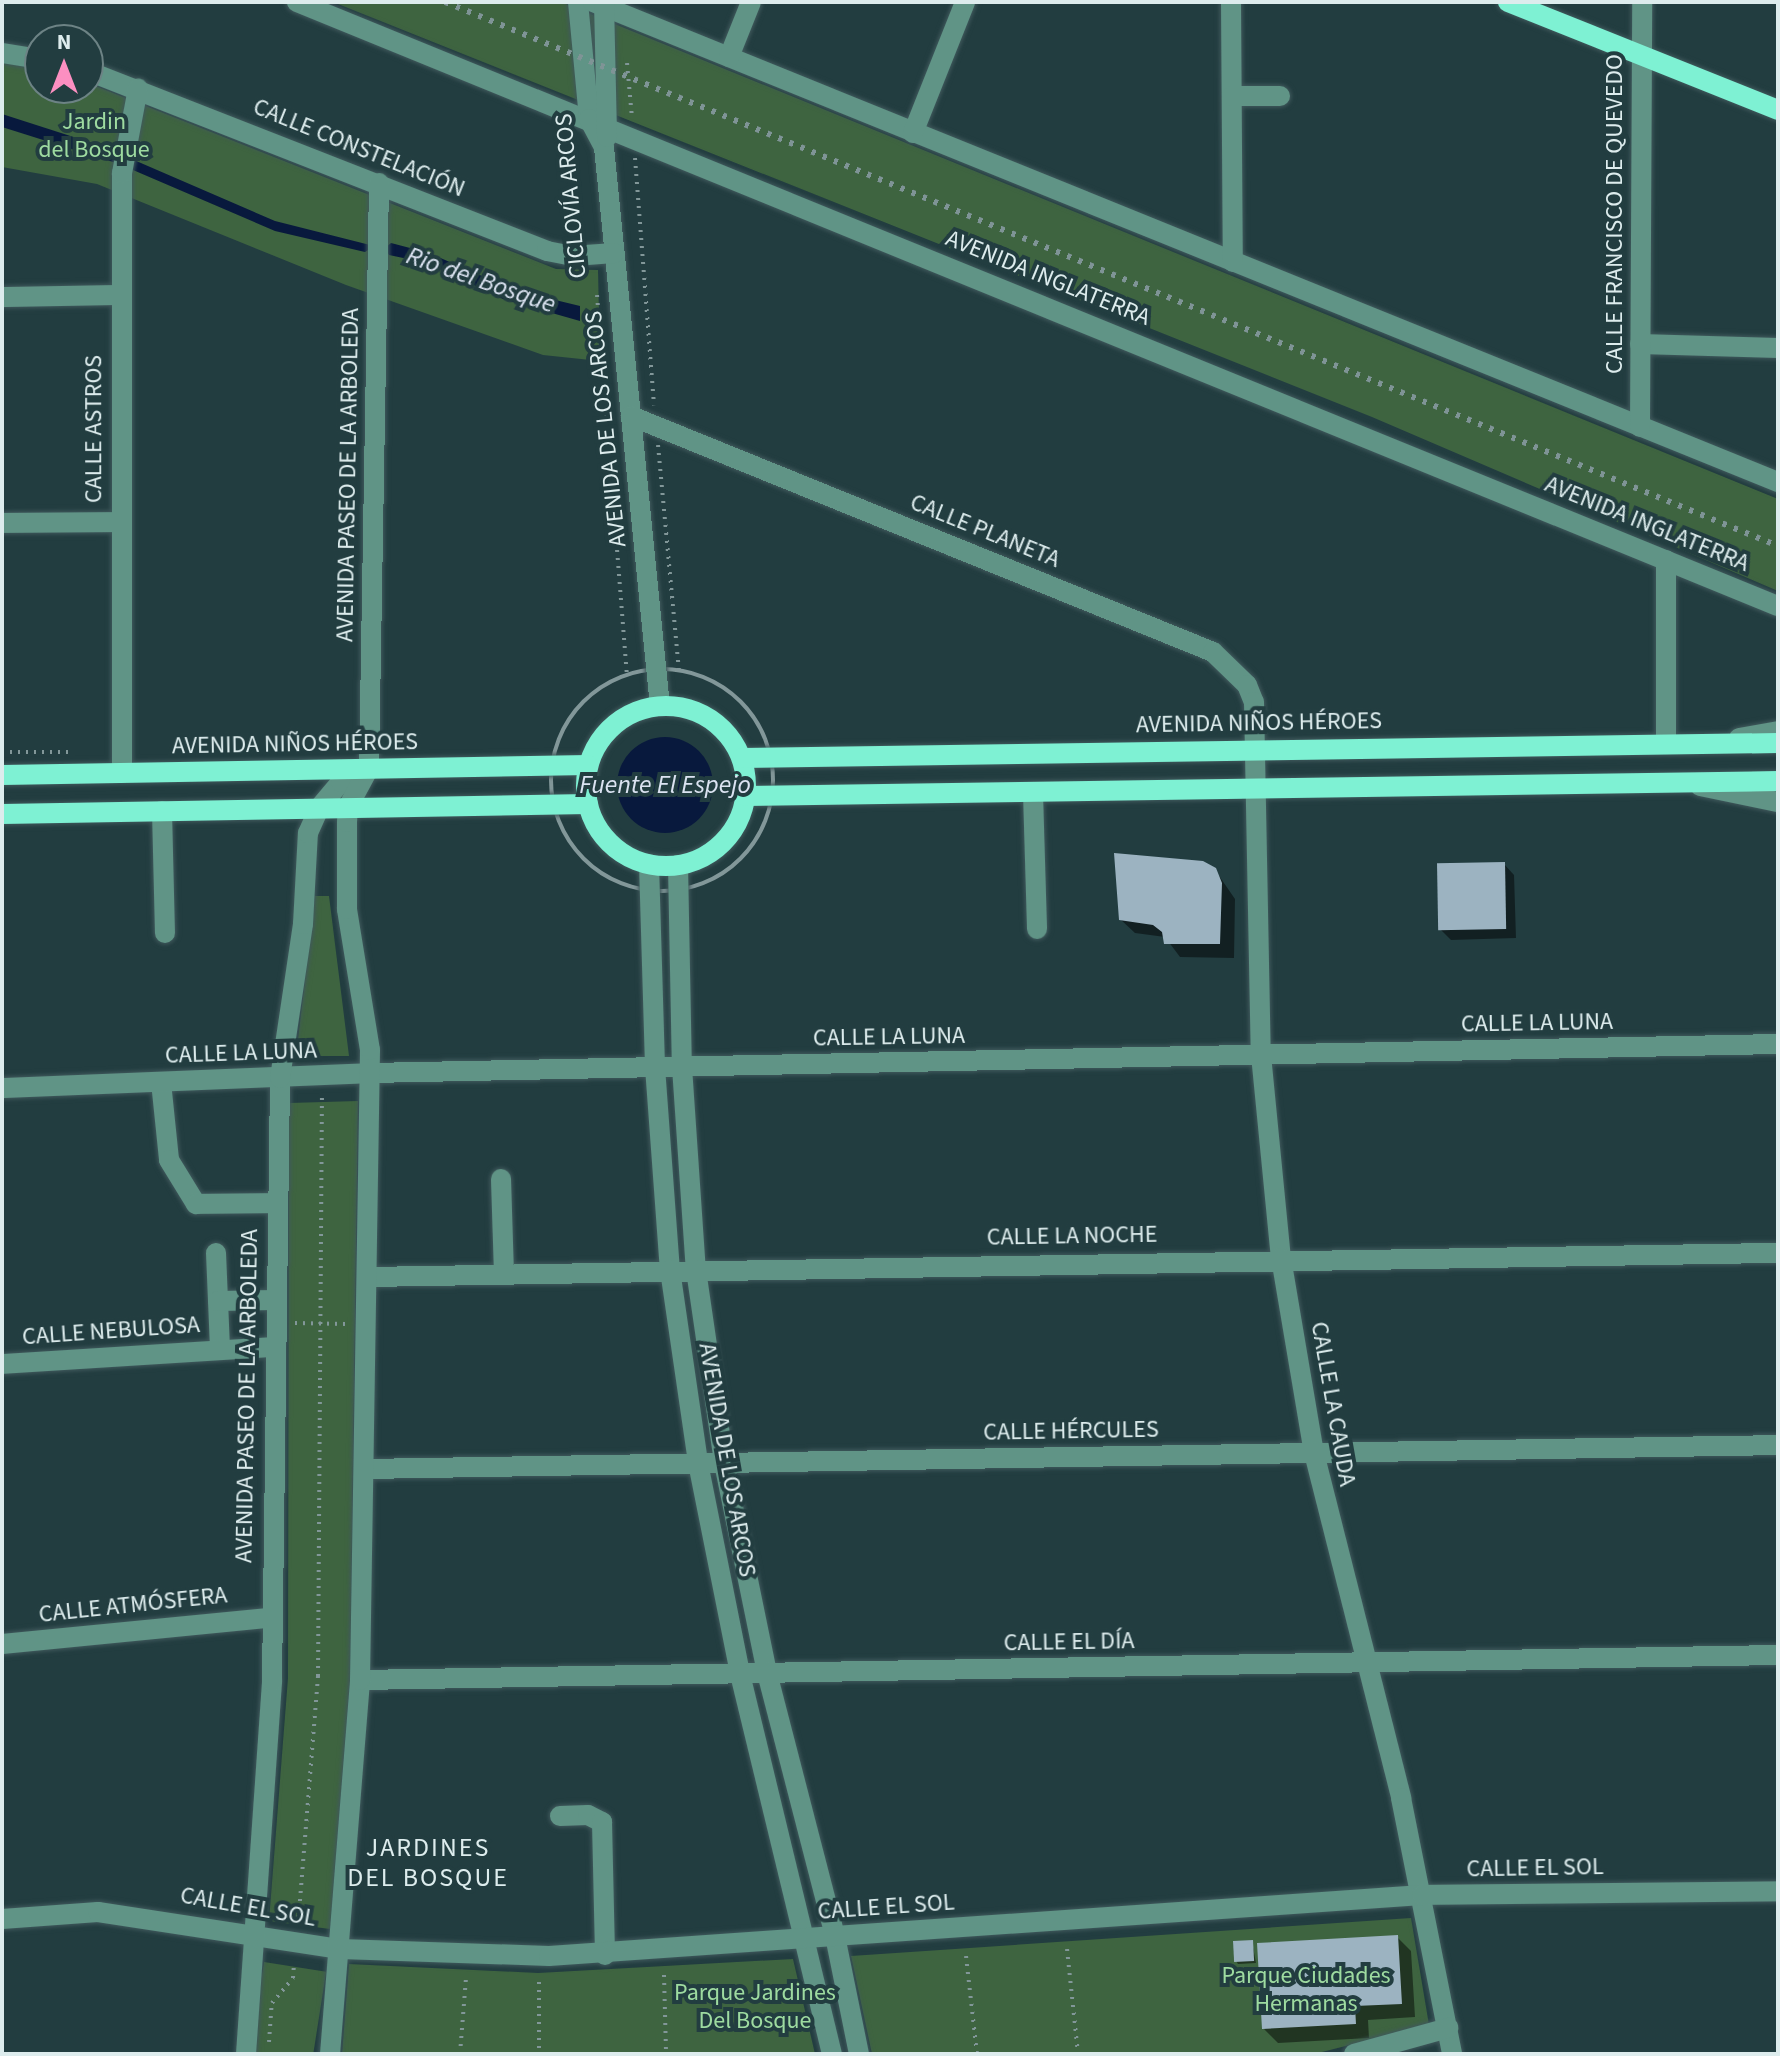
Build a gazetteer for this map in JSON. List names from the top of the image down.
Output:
{
  "streets": {
    "main road": ["AVENIDA NIÑOS HÉROES"],
    "street": [
      "CALLE CONSTELACIÓN",
      "CALLE FRANCISCO DE QUEVEDO",
      "AVENIDA INGLATERRA",
      "CALLE ASTROS",
      "AVENIDA DE LOS ARCOS",
      "AVENIDA PASEO DE LA ARBOLEDA",
      "CALLE PLANETA",
      "CALLE LA LUNA",
      "CALLE LA NOCHE",
      "CALLE NEBULOSA",
      "CALLE LA CAUDA",
      "CALLE HÉRCULES",
      "CALLE ATMÓSFERA",
      "CALLE EL DÍA",
      "CALLE EL SOL"
    ],
    "path": ["CICLOVÍA ARCOS"]
  },
  "crossings": [
    ["CALLE CONSTELACIÓN", "CICLOVÍA ARCOS"],
    ["CALLE CONSTELACIÓN", "CALLE ASTROS"],
    ["CALLE CONSTELACIÓN", "AVENIDA DE LOS ARCOS"],
    ["CALLE CONSTELACIÓN", "AVENIDA PASEO DE LA ARBOLEDA"],
    ["CICLOVÍA ARCOS", "AVENIDA DE LOS ARCOS"],
    ["AVENIDA INGLATERRA", "AVENIDA DE LOS ARCOS"],
    ["CALLE ASTROS", "AVENIDA NIÑOS HÉROES"],
    ["AVENIDA DE LOS ARCOS", "CALLE PLANETA"],
    ["AVENIDA DE LOS ARCOS", "AVENIDA NIÑOS HÉROES"],
    ["AVENIDA DE LOS ARCOS", "CALLE LA LUNA"],
    ["AVENIDA DE LOS ARCOS", "CALLE LA NOCHE"],
    ["AVENIDA DE LOS ARCOS", "CALLE HÉRCULES"],
    ["AVENIDA DE LOS ARCOS", "CALLE EL DÍA"],
    ["AVENIDA DE LOS ARCOS", "CALLE EL SOL"],
    ["AVENIDA PASEO DE LA ARBOLEDA", "AVENIDA NIÑOS HÉROES"],
    ["AVENIDA PASEO DE LA ARBOLEDA", "CALLE LA LUNA"],
    ["AVENIDA PASEO DE LA ARBOLEDA", "CALLE LA NOCHE"],
    ["AVENIDA PASEO DE LA ARBOLEDA", "CALLE NEBULOSA"],
    ["AVENIDA PASEO DE LA ARBOLEDA", "CALLE HÉRCULES"],
    ["AVENIDA PASEO DE LA ARBOLEDA", "CALLE ATMÓSFERA"],
    ["AVENIDA PASEO DE LA ARBOLEDA", "CALLE EL DÍA"],
    ["AVENIDA PASEO DE LA ARBOLEDA", "CALLE EL SOL"],
    ["CALLE PLANETA", "AVENIDA NIÑOS HÉROES"],
    ["CALLE PLANETA", "CALLE LA CAUDA"],
    ["AVENIDA NIÑOS HÉROES", "CALLE LA CAUDA"],
    ["CALLE LA LUNA", "CALLE LA CAUDA"],
    ["CALLE LA NOCHE", "CALLE LA CAUDA"],
    ["CALLE LA CAUDA", "CALLE HÉRCULES"],
    ["CALLE LA CAUDA", "CALLE EL DÍA"],
    ["CALLE LA CAUDA", "CALLE EL SOL"]
  ],
  "districts": ["JARDINES DEL BOSQUE"],
  "water": ["Rio del Bosque", "Fuente El Espejo"],
  "parks": ["Jardin del Bosque", "Parque Ciudades Hermanas", "Parque Jardines Del Bosque"],
  "north": "top"
}
